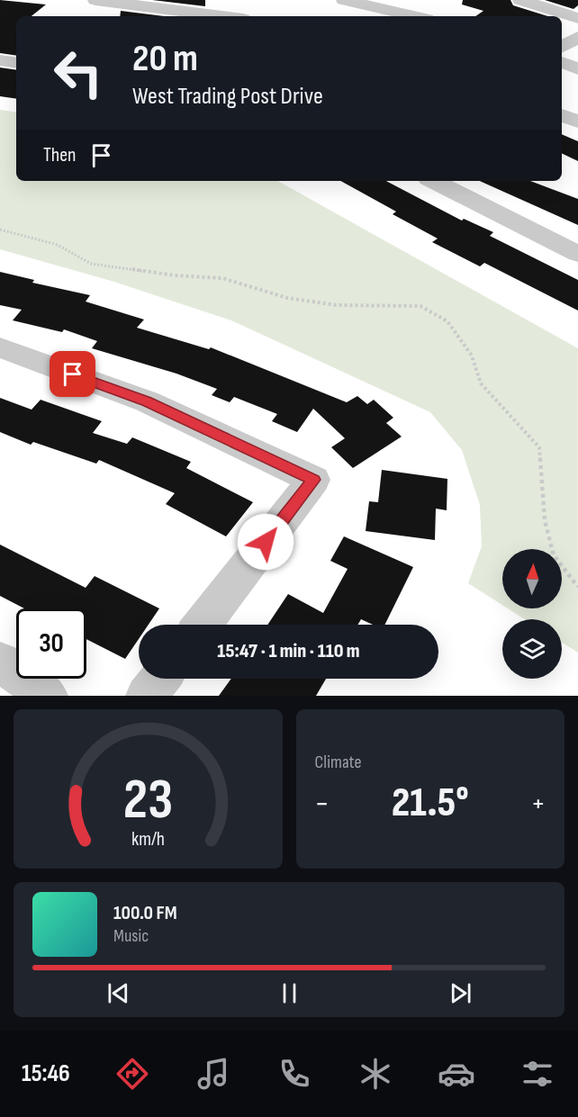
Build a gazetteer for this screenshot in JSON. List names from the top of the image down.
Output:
{
  "north": "top",
  "page": {
    "turn": ["20 m", "West Trading Post Drive"],
    "then": "Then",
    "limit": "30",
    "trip": "15:47 · 1 min · 110 m",
    "tile": "Climate",
    "heat": ["−", "21.5°", "+"],
    "song": ["100.0 FM", "Music"],
    "tabs": "15:46",
    "gauge": ["23", "km/h"]
  }
}
